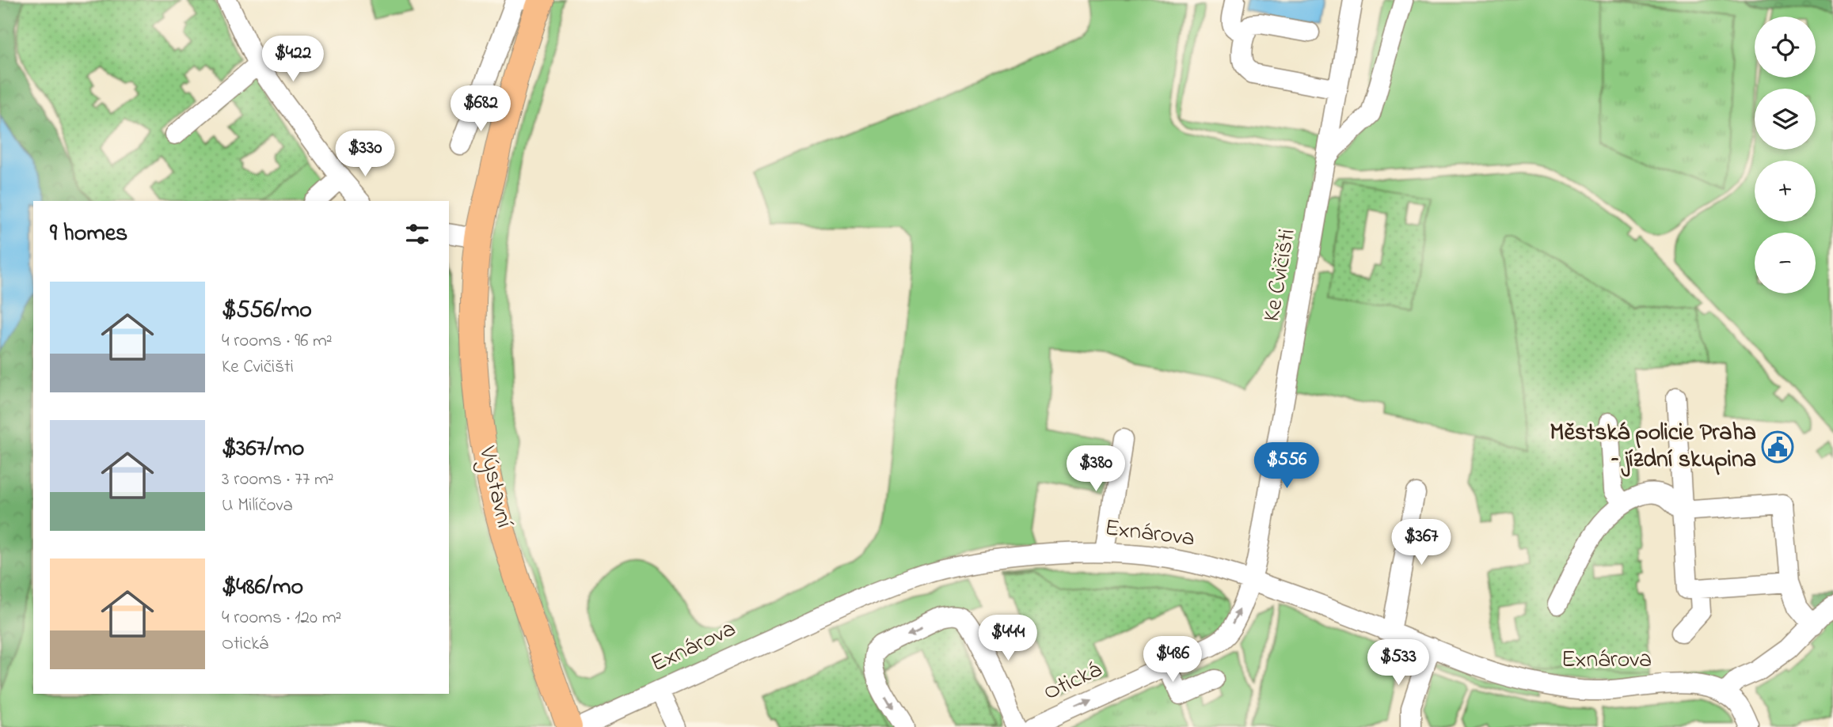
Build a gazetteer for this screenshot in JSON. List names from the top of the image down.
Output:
{
  "streets": {
    "main road": ["Výstavní"],
    "street": ["Ke Cvičišti", "Exnárova", "Otická"]
  },
  "crossings": [
    ["Ke Cvičišti", "Exnárova"],
    ["Ke Cvičišti", "Otická"],
    ["Exnárova", "Otická"]
  ],
  "one_way": ["Otická"],
  "places": {
    "public building": ["Městská policie Praha – jízdní skupina"]
  },
  "page": {
    "map_buttons": ["+", "−"],
    "price": [
      "$422",
      "$682",
      "$330",
      "$556",
      "$380",
      "$367",
      "$444",
      "$486",
      "$533"
    ],
    "heading": "9 homes",
    "list": [
      {
        "name": "$556/mo",
        "note": "4 rooms · 96 m² · Ke Cvičišti"
      },
      {
        "name": "$367/mo",
        "note": "3 rooms · 77 m² · U Milíčova"
      },
      {
        "name": "$486/mo",
        "note": "4 rooms · 120 m² · Otická"
      }
    ]
  }
}
